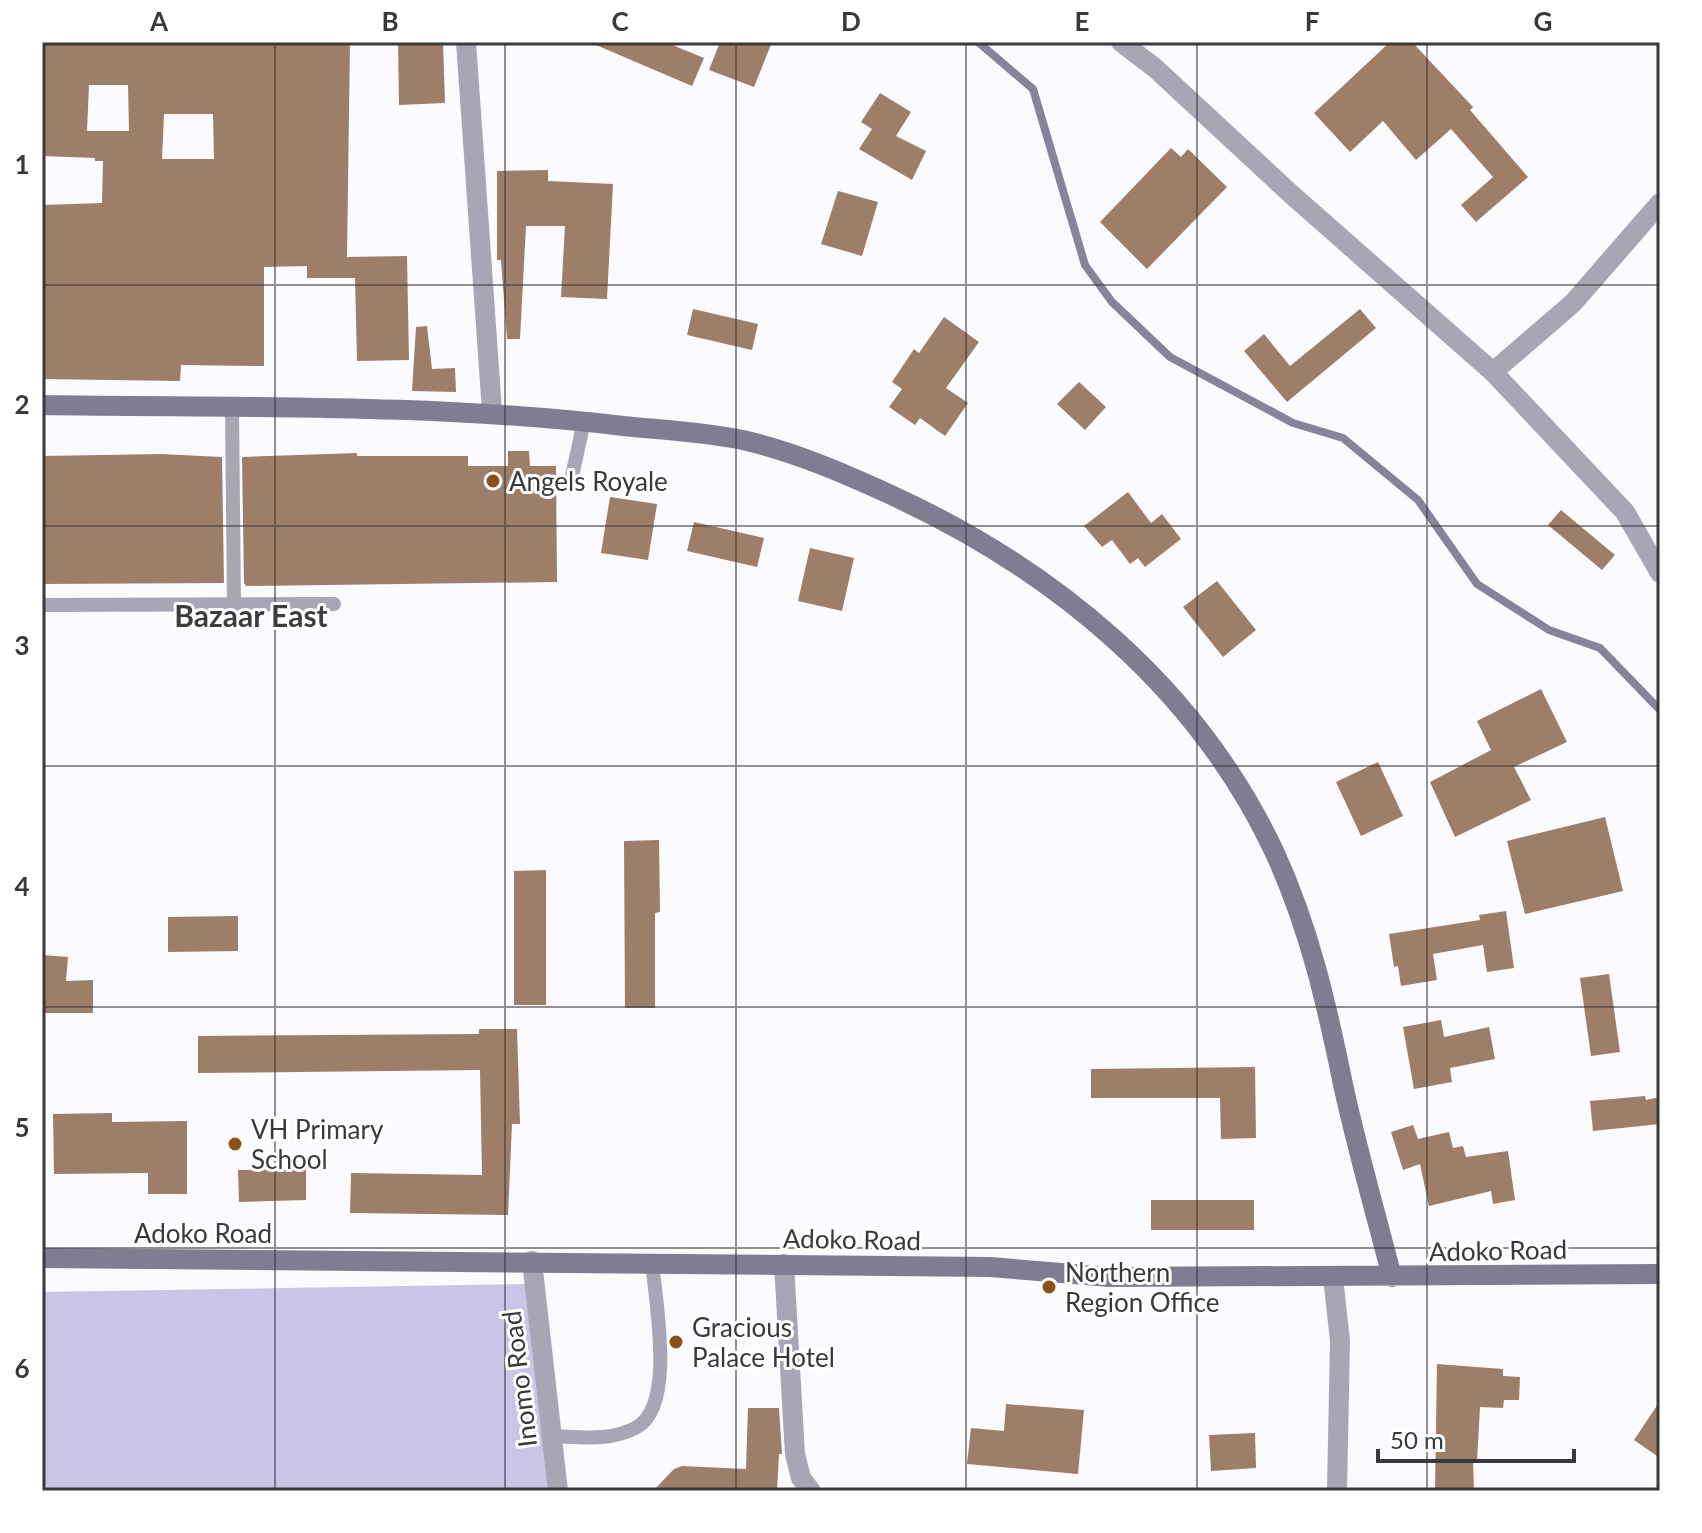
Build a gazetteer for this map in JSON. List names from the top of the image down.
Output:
{
  "streets": {
    "street": ["Adoko Road", "Inomo Road"]
  },
  "crossings": [
    ["Adoko Road", "Inomo Road"]
  ],
  "districts": ["Bazaar East"],
  "places": [
    "Angels Royale",
    "VH Primary School",
    "Northern Region Office",
    "Gracious Palace Hotel"
  ],
  "scale_bar": "50 m",
  "grid": {
    "columns": [
      "A",
      "B",
      "C",
      "D",
      "E",
      "F",
      "G"
    ],
    "rows": [
      "1",
      "2",
      "3",
      "4",
      "5",
      "6"
    ]
  }
}
